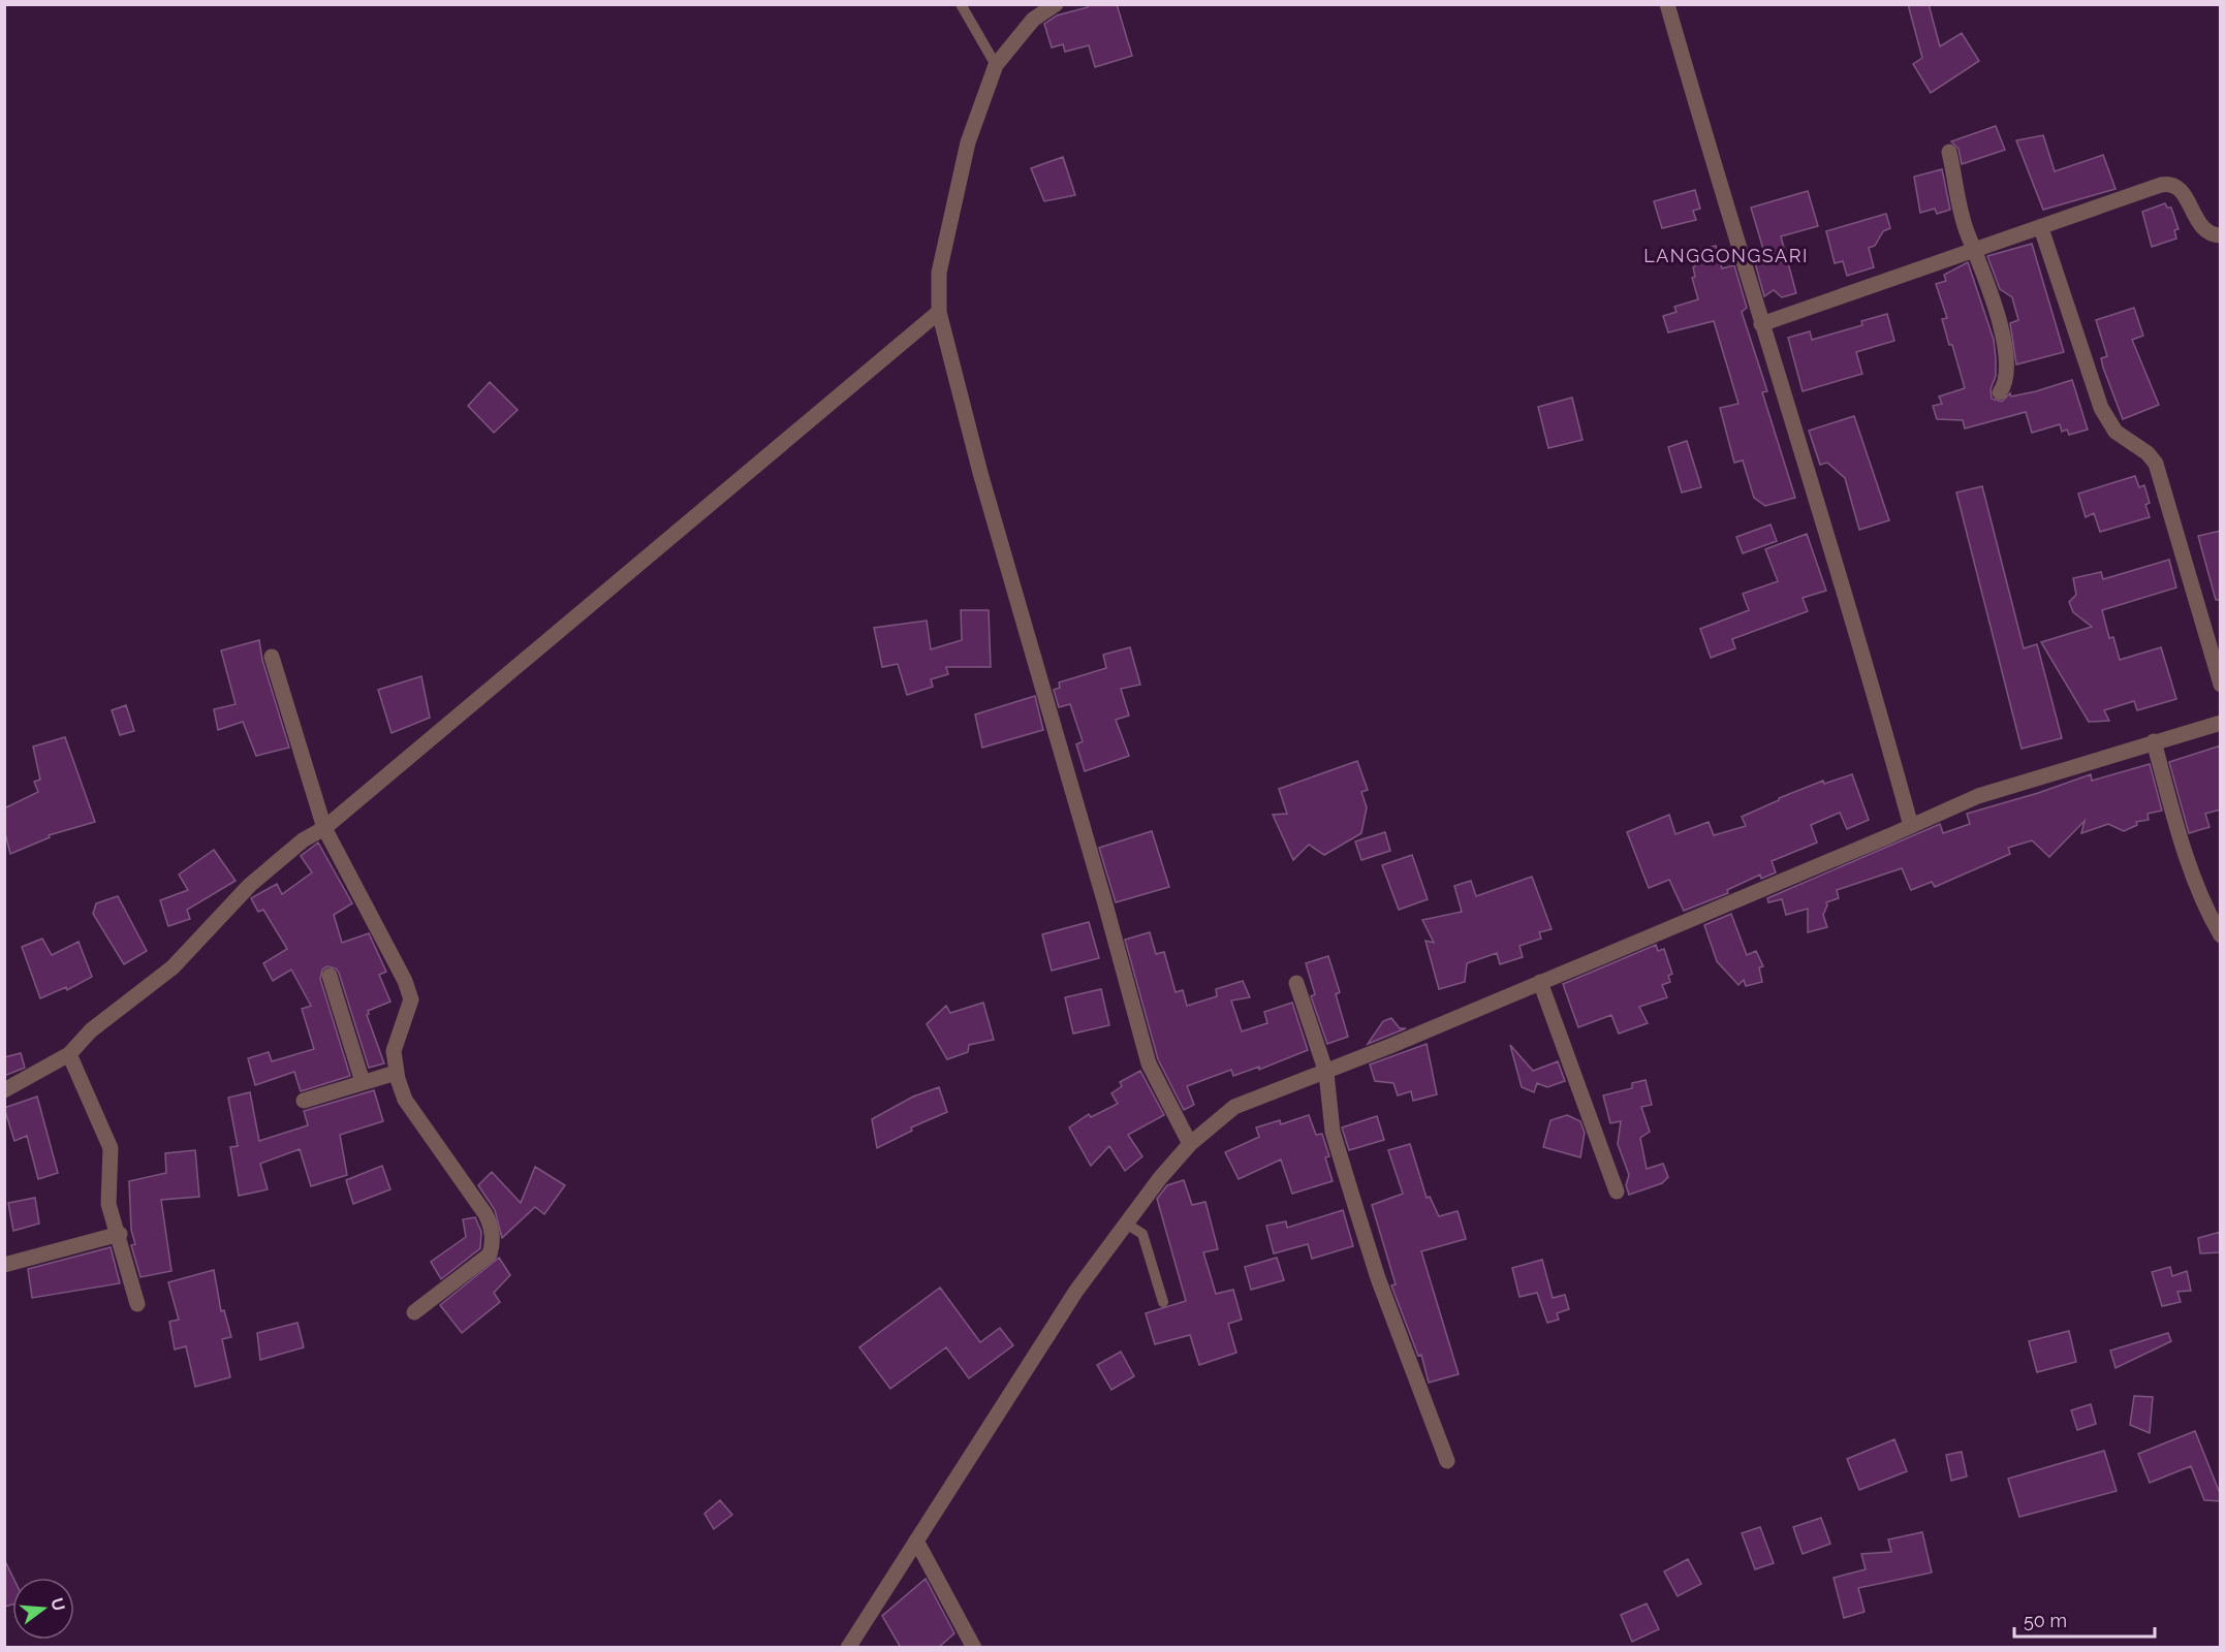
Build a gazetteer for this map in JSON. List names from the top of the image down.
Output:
{
  "districts": ["LANGGONGSARI"],
  "scale_bar": "50 m",
  "north": "right"
}
